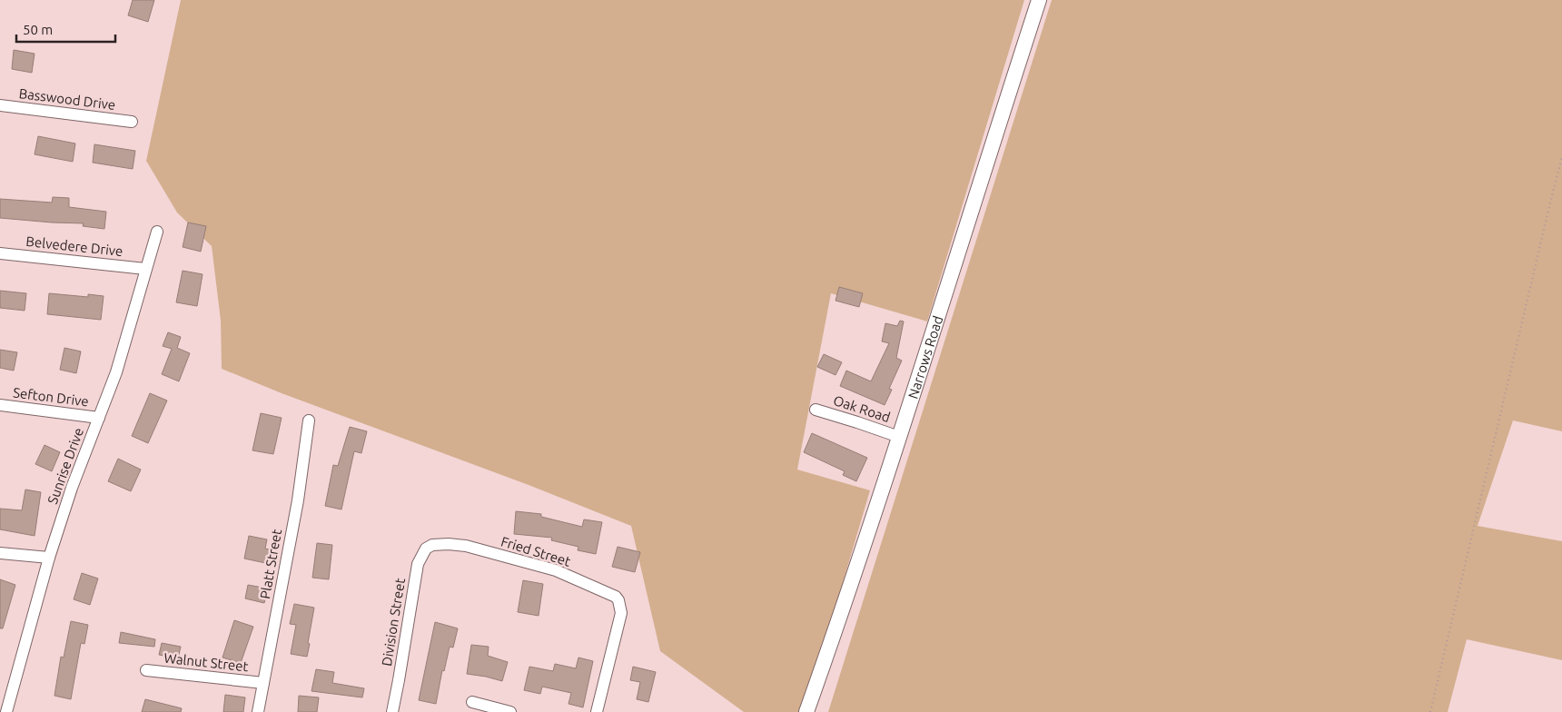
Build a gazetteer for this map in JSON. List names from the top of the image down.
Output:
{
  "streets": {
    "street": [
      "Basswood Drive",
      "Belvedere Drive",
      "Narrows Road",
      "Sefton Drive",
      "Oak Road",
      "Sunrise Drive",
      "Fried Street",
      "Platt Street",
      "Division Street",
      "Walnut Street"
    ]
  },
  "crossings": [
    ["Belvedere Drive", "Sunrise Drive"],
    ["Narrows Road", "Oak Road"],
    ["Sefton Drive", "Sunrise Drive"],
    ["Fried Street", "Division Street"],
    ["Platt Street", "Walnut Street"]
  ],
  "scale_bar": "50 m"
}
